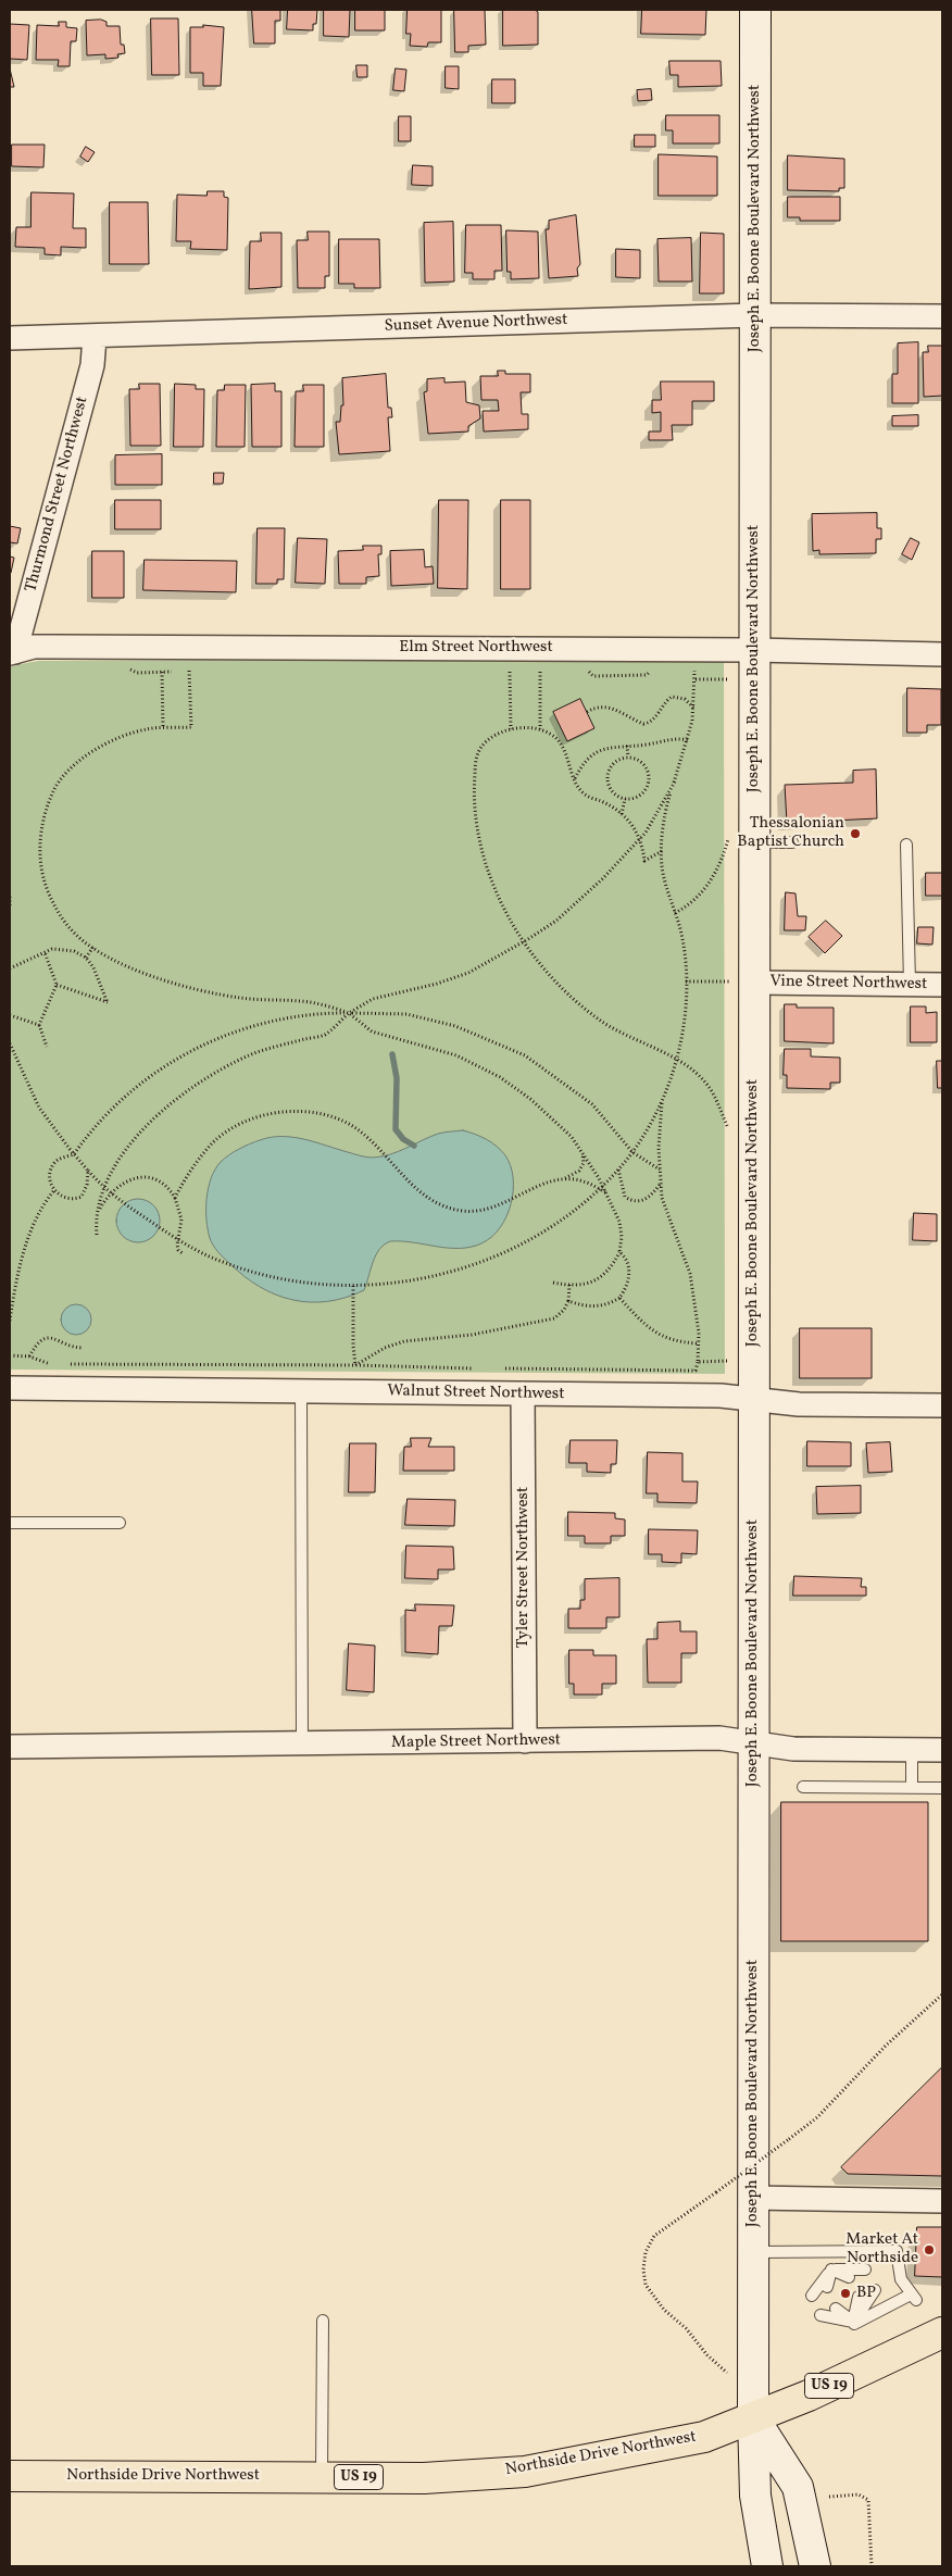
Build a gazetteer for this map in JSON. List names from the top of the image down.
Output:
{
  "streets": {
    "main road": ["Joseph E. Boone Boulevard Northwest", "US 19", "Northside Drive Northwest"],
    "street": [
      "Sunset Avenue Northwest",
      "Thurmond Street Northwest",
      "Elm Street Northwest",
      "Vine Street Northwest",
      "Walnut Street Northwest",
      "Tyler Street Northwest",
      "Maple Street Northwest"
    ]
  },
  "crossings": [
    ["Joseph E. Boone Boulevard Northwest", "Sunset Avenue Northwest"],
    ["Joseph E. Boone Boulevard Northwest", "Elm Street Northwest"],
    ["Joseph E. Boone Boulevard Northwest", "Vine Street Northwest"],
    ["Joseph E. Boone Boulevard Northwest", "Walnut Street Northwest"],
    ["Joseph E. Boone Boulevard Northwest", "Maple Street Northwest"],
    ["Joseph E. Boone Boulevard Northwest", "Northside Drive Northwest"],
    ["Sunset Avenue Northwest", "Thurmond Street Northwest"],
    ["Thurmond Street Northwest", "Elm Street Northwest"],
    ["Walnut Street Northwest", "Tyler Street Northwest"],
    ["Tyler Street Northwest", "Maple Street Northwest"]
  ],
  "places": ["Thessalonian Baptist Church", "Market At Northside", "BP"]
}
